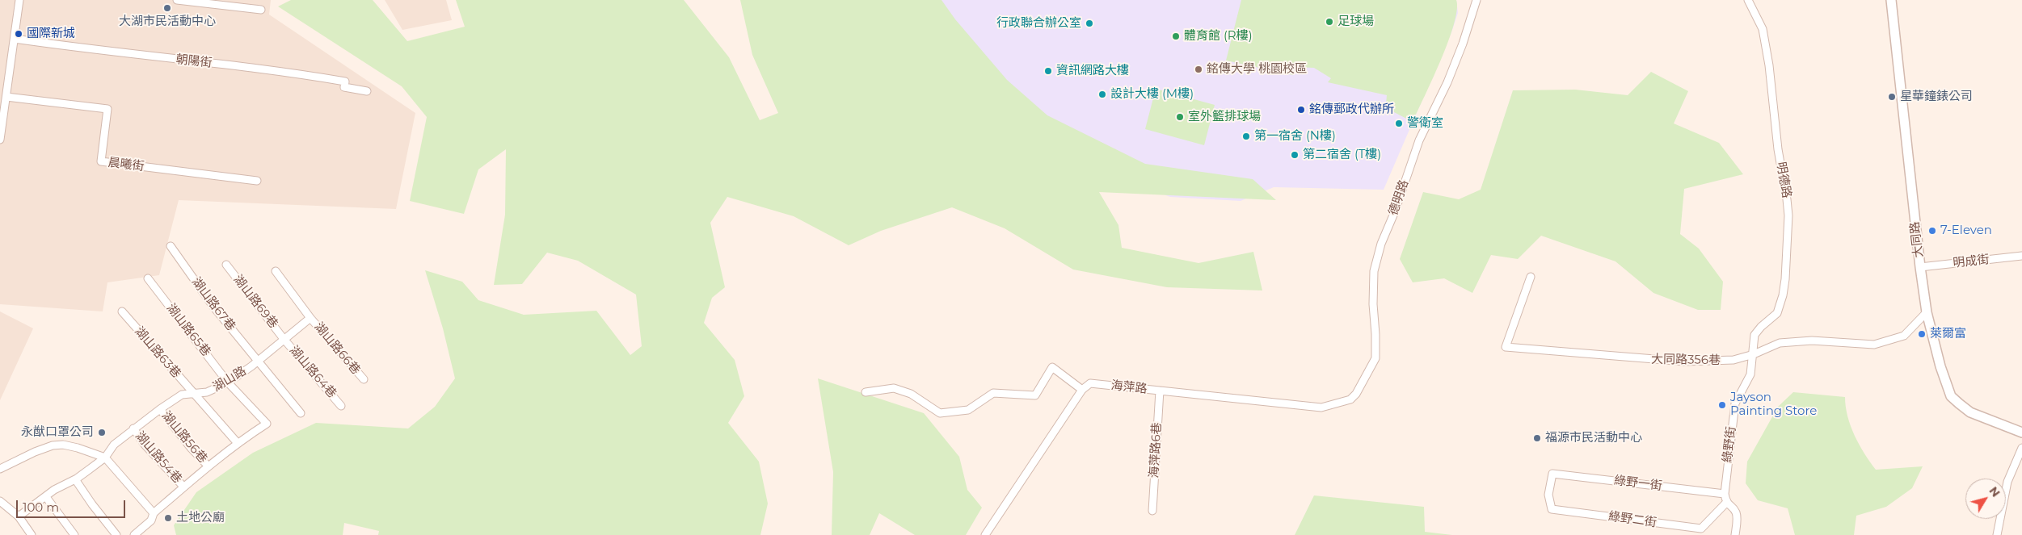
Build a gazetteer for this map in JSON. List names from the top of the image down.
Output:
{
  "streets": {
    "street": [
      "朝陽街",
      "晨曦街",
      "明德路",
      "德明路",
      "大同路",
      "明成街",
      "湖山路69巷",
      "湖山路67巷",
      "湖山路65巷",
      "湖山路66巷",
      "湖山路63巷",
      "大同路356巷",
      "湖山路64巷",
      "湖山路",
      "海萍路",
      "湖山路56巷",
      "綠野街",
      "海萍路6巷",
      "湖山路54巷",
      "綠野一街",
      "綠野二街"
    ]
  },
  "crossings": [
    ["明德路", "大同路356巷"],
    ["明德路", "綠野街"],
    ["德明路", "海萍路"],
    ["大同路", "明成街"],
    ["大同路", "大同路356巷"],
    ["湖山路69巷", "湖山路64巷"],
    ["湖山路69巷", "湖山路"],
    ["湖山路67巷", "湖山路"],
    ["湖山路65巷", "湖山路63巷"],
    ["湖山路65巷", "湖山路"],
    ["湖山路66巷", "湖山路"],
    ["湖山路63巷", "湖山路"],
    ["大同路356巷", "綠野街"],
    ["湖山路64巷", "湖山路"],
    ["湖山路", "湖山路56巷"],
    ["湖山路", "湖山路54巷"],
    ["海萍路", "海萍路6巷"],
    ["綠野街", "綠野一街"],
    ["綠野街", "綠野二街"],
    ["綠野一街", "綠野二街"]
  ],
  "places": [
    "大湖市民活動中心",
    "足球場",
    "行政聯合辦公室",
    "國際新城",
    "體育館 (R樓)",
    "銘傳大學 桃園校區",
    "資訊網路大樓",
    "設計大樓 (M樓)",
    "星華鐘錶公司",
    "銘傳郵政代辦所",
    "室外籃排球場",
    "警衛室",
    "第一宿舍 (N樓)",
    "第二宿舍 (T樓)",
    "7-Eleven",
    "萊爾富",
    "Jayson Painting Store",
    "永猷口罩公司",
    "福源市民活動中心",
    "土地公廟"
  ],
  "scale_bar": "100 m",
  "north": "top right"
}
